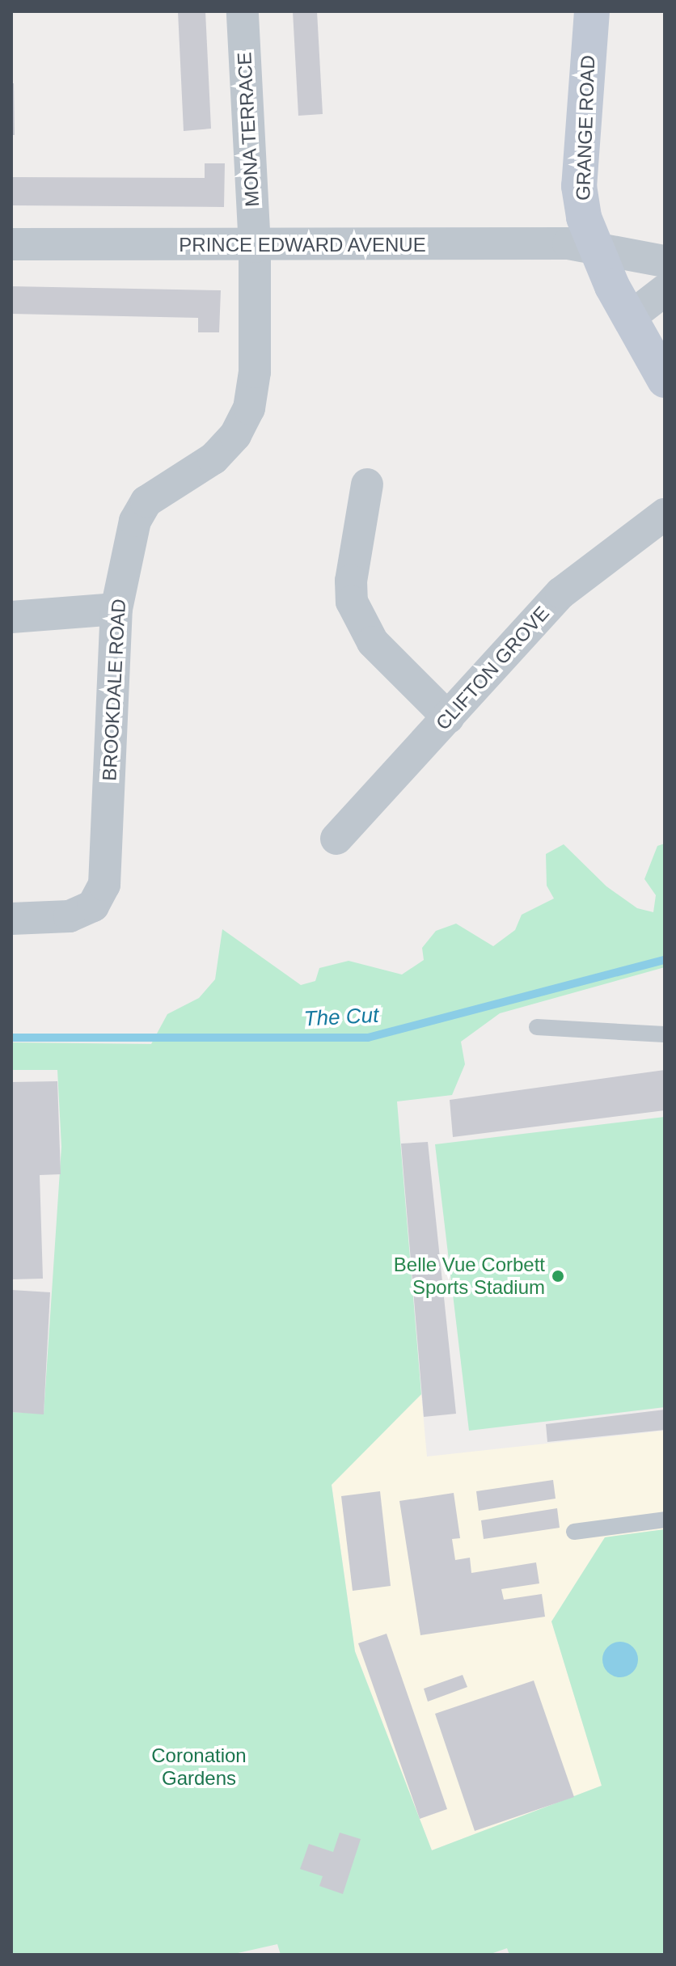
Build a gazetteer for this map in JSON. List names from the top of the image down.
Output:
{
  "streets": {
    "main road": ["GRANGE ROAD"],
    "street": [
      "MONA TERRACE",
      "PRINCE EDWARD AVENUE",
      "CLIFTON GROVE",
      "BROOKDALE ROAD"
    ]
  },
  "crossings": [
    ["GRANGE ROAD", "PRINCE EDWARD AVENUE"],
    ["MONA TERRACE", "PRINCE EDWARD AVENUE"],
    ["MONA TERRACE", "BROOKDALE ROAD"],
    ["PRINCE EDWARD AVENUE", "BROOKDALE ROAD"]
  ],
  "water": ["The Cut"],
  "parks": ["Coronation Gardens"],
  "places": ["Belle Vue Corbett Sports Stadium"]
}
